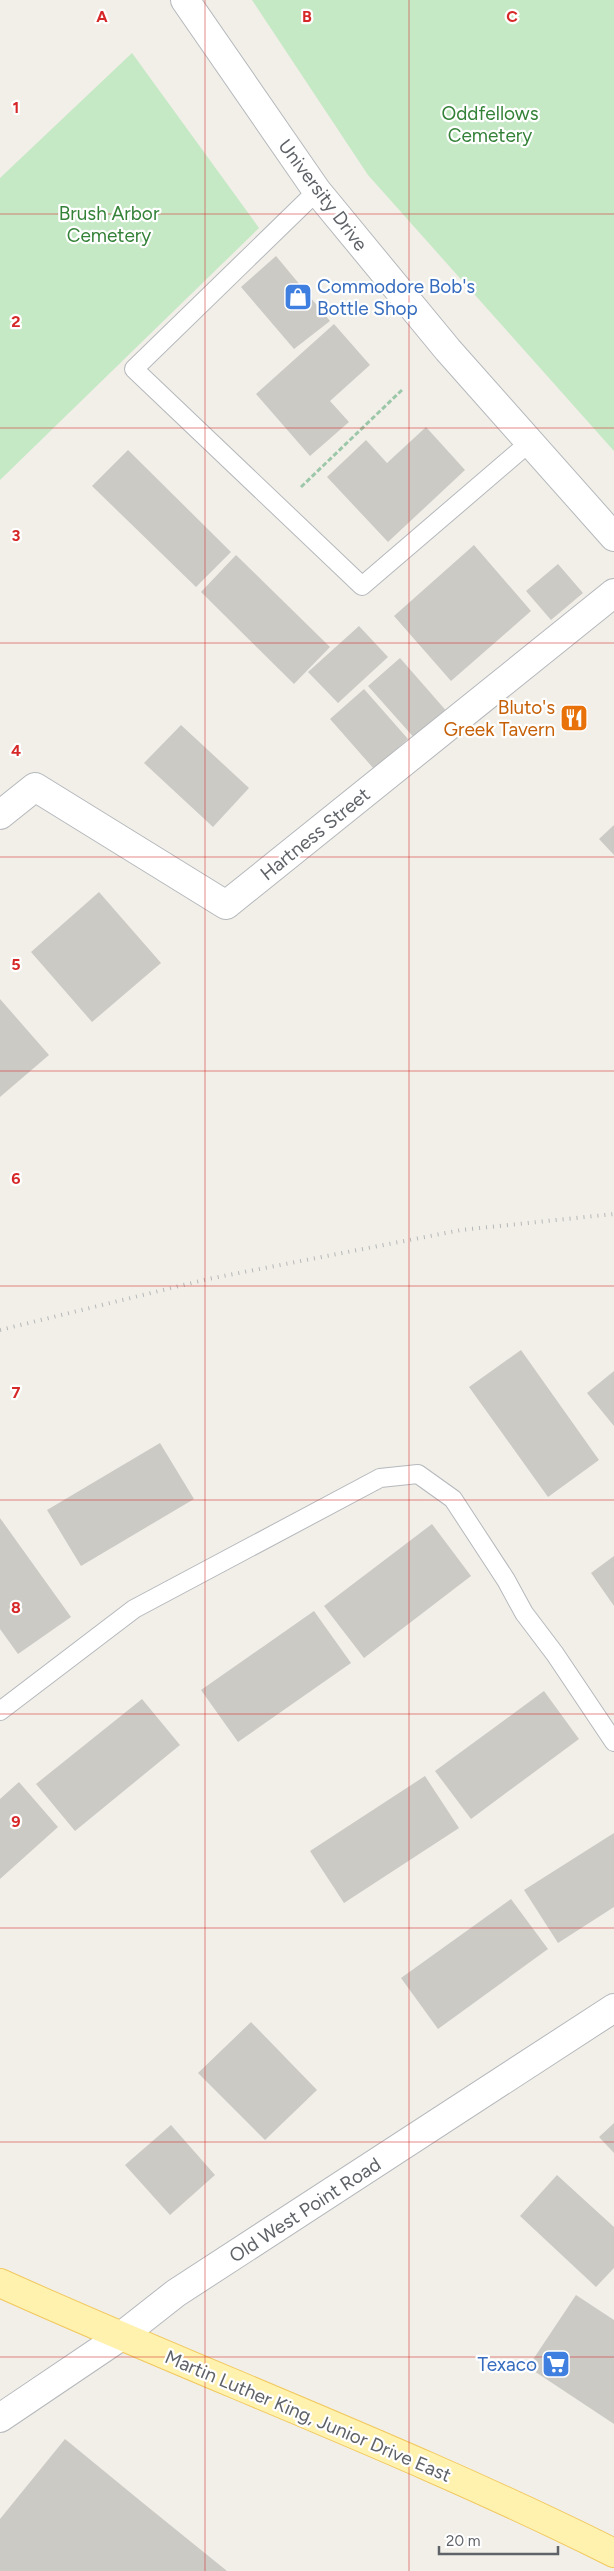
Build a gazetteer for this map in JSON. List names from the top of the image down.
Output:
{
  "streets": {
    "main road": ["Martin Luther King, Junior Drive East"],
    "street": ["University Drive", "Hartness Street", "Old West Point Road"]
  },
  "crossings": [
    ["Old West Point Road", "Martin Luther King, Junior Drive East"]
  ],
  "parks": ["Oddfellows Cemetery", "Brush Arbor Cemetery"],
  "places": {
    "shop": ["Commodore Bob's Bottle Shop"],
    "restaurant": ["Bluto's Greek Tavern"],
    "supermarket": ["Texaco"]
  },
  "scale_bar": "20 m",
  "grid": {
    "columns": ["A", "B", "C"],
    "rows": [
      "1",
      "2",
      "3",
      "4",
      "5",
      "6",
      "7",
      "8",
      "9"
    ]
  }
}
